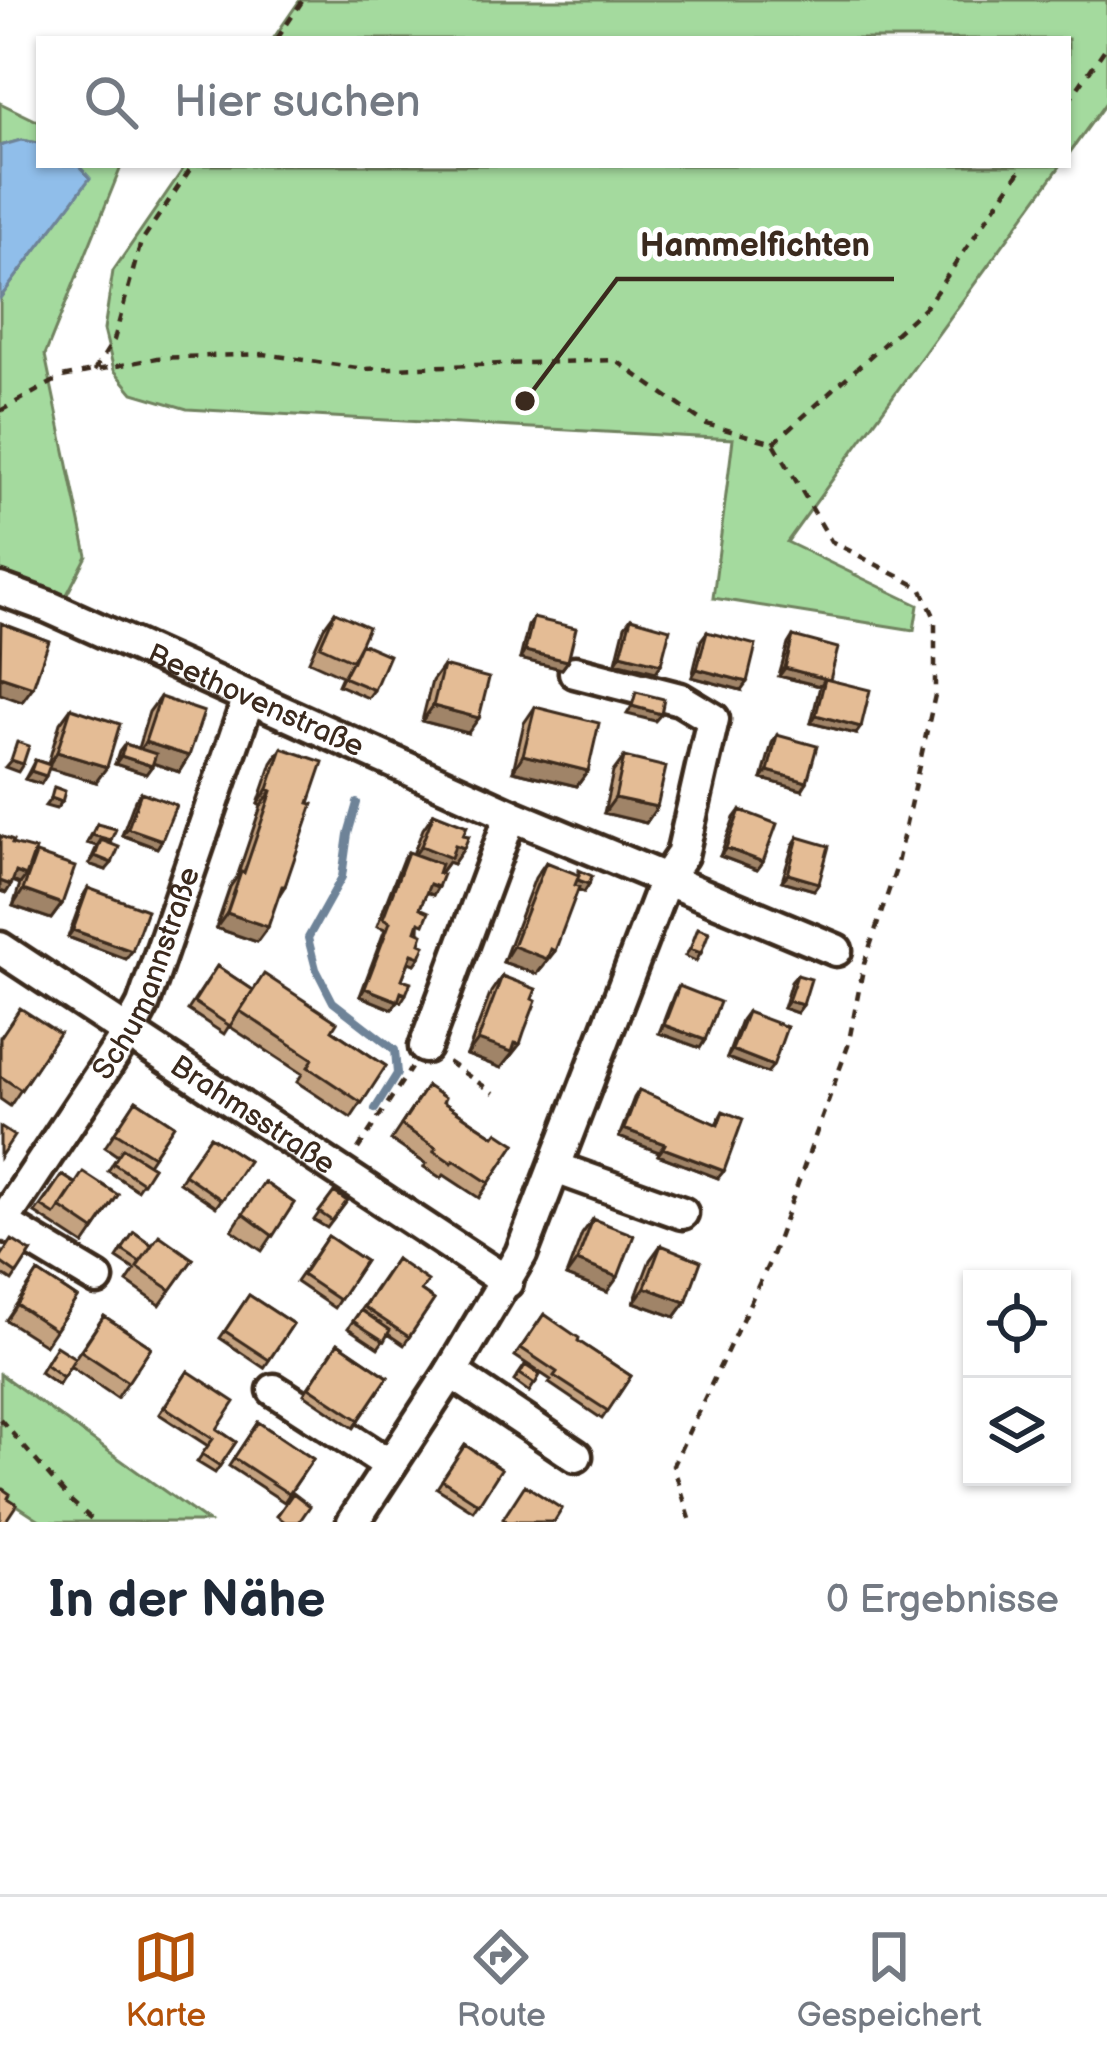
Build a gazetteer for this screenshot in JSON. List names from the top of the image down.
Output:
{
  "streets": {
    "street": ["Beethovenstraße", "Schumannstraße", "Brahmsstraße"]
  },
  "crossings": [
    ["Beethovenstraße", "Schumannstraße"],
    ["Schumannstraße", "Brahmsstraße"]
  ],
  "places": ["Hammelfichten"],
  "page": {
    "search": "Hier suchen",
    "heading": ["In der Nähe", "0 Ergebnisse"],
    "nav": ["Karte", "Route", "Gespeichert"]
  }
}
